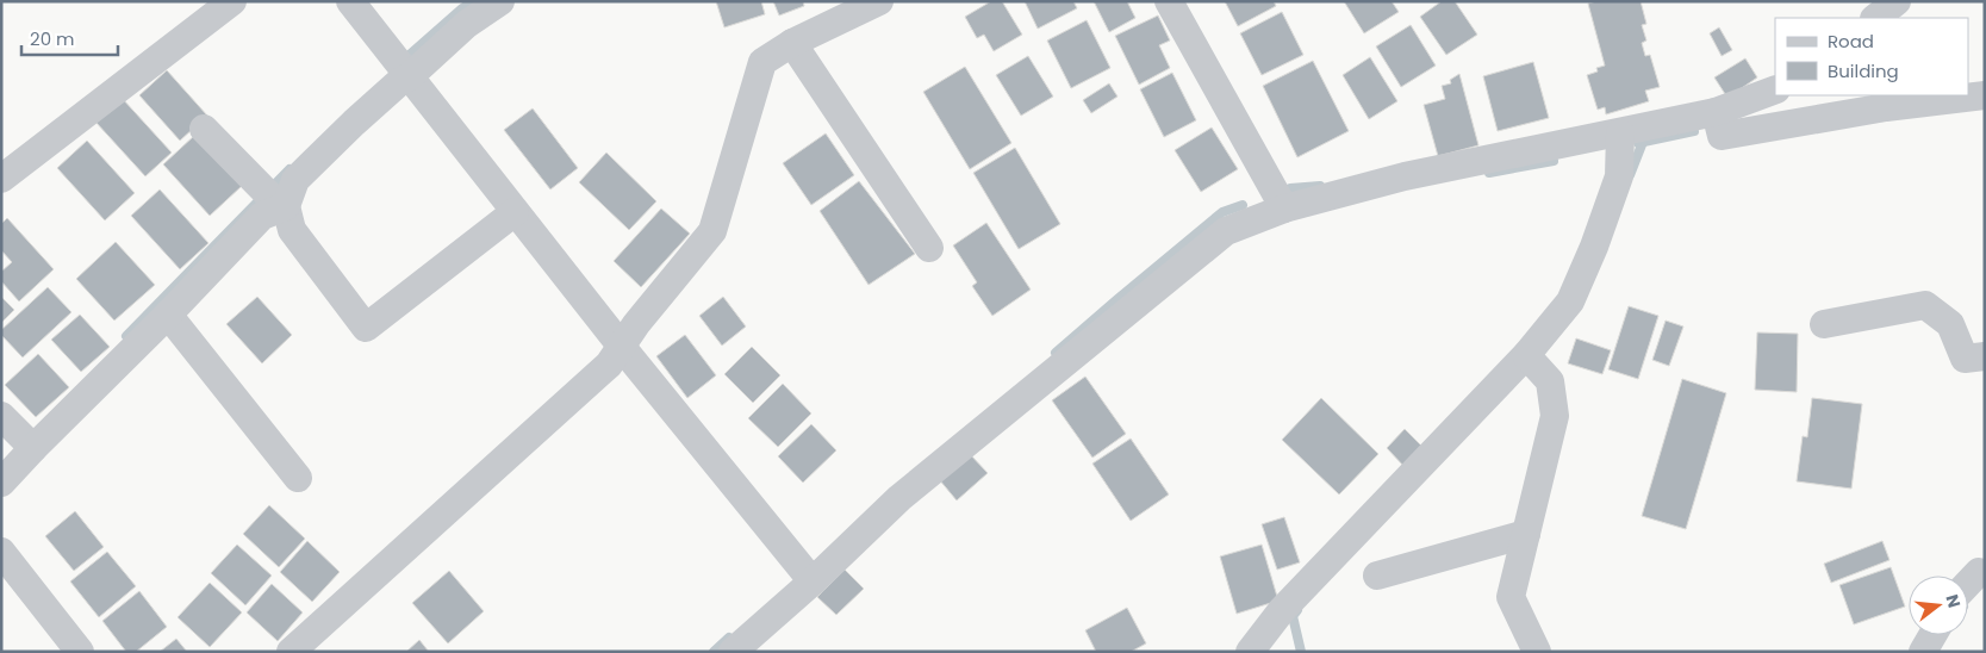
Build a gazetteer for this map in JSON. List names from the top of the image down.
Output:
{
  "legend": ["Road", "Building"],
  "scale_bar": "20 m",
  "north": "right"
}
